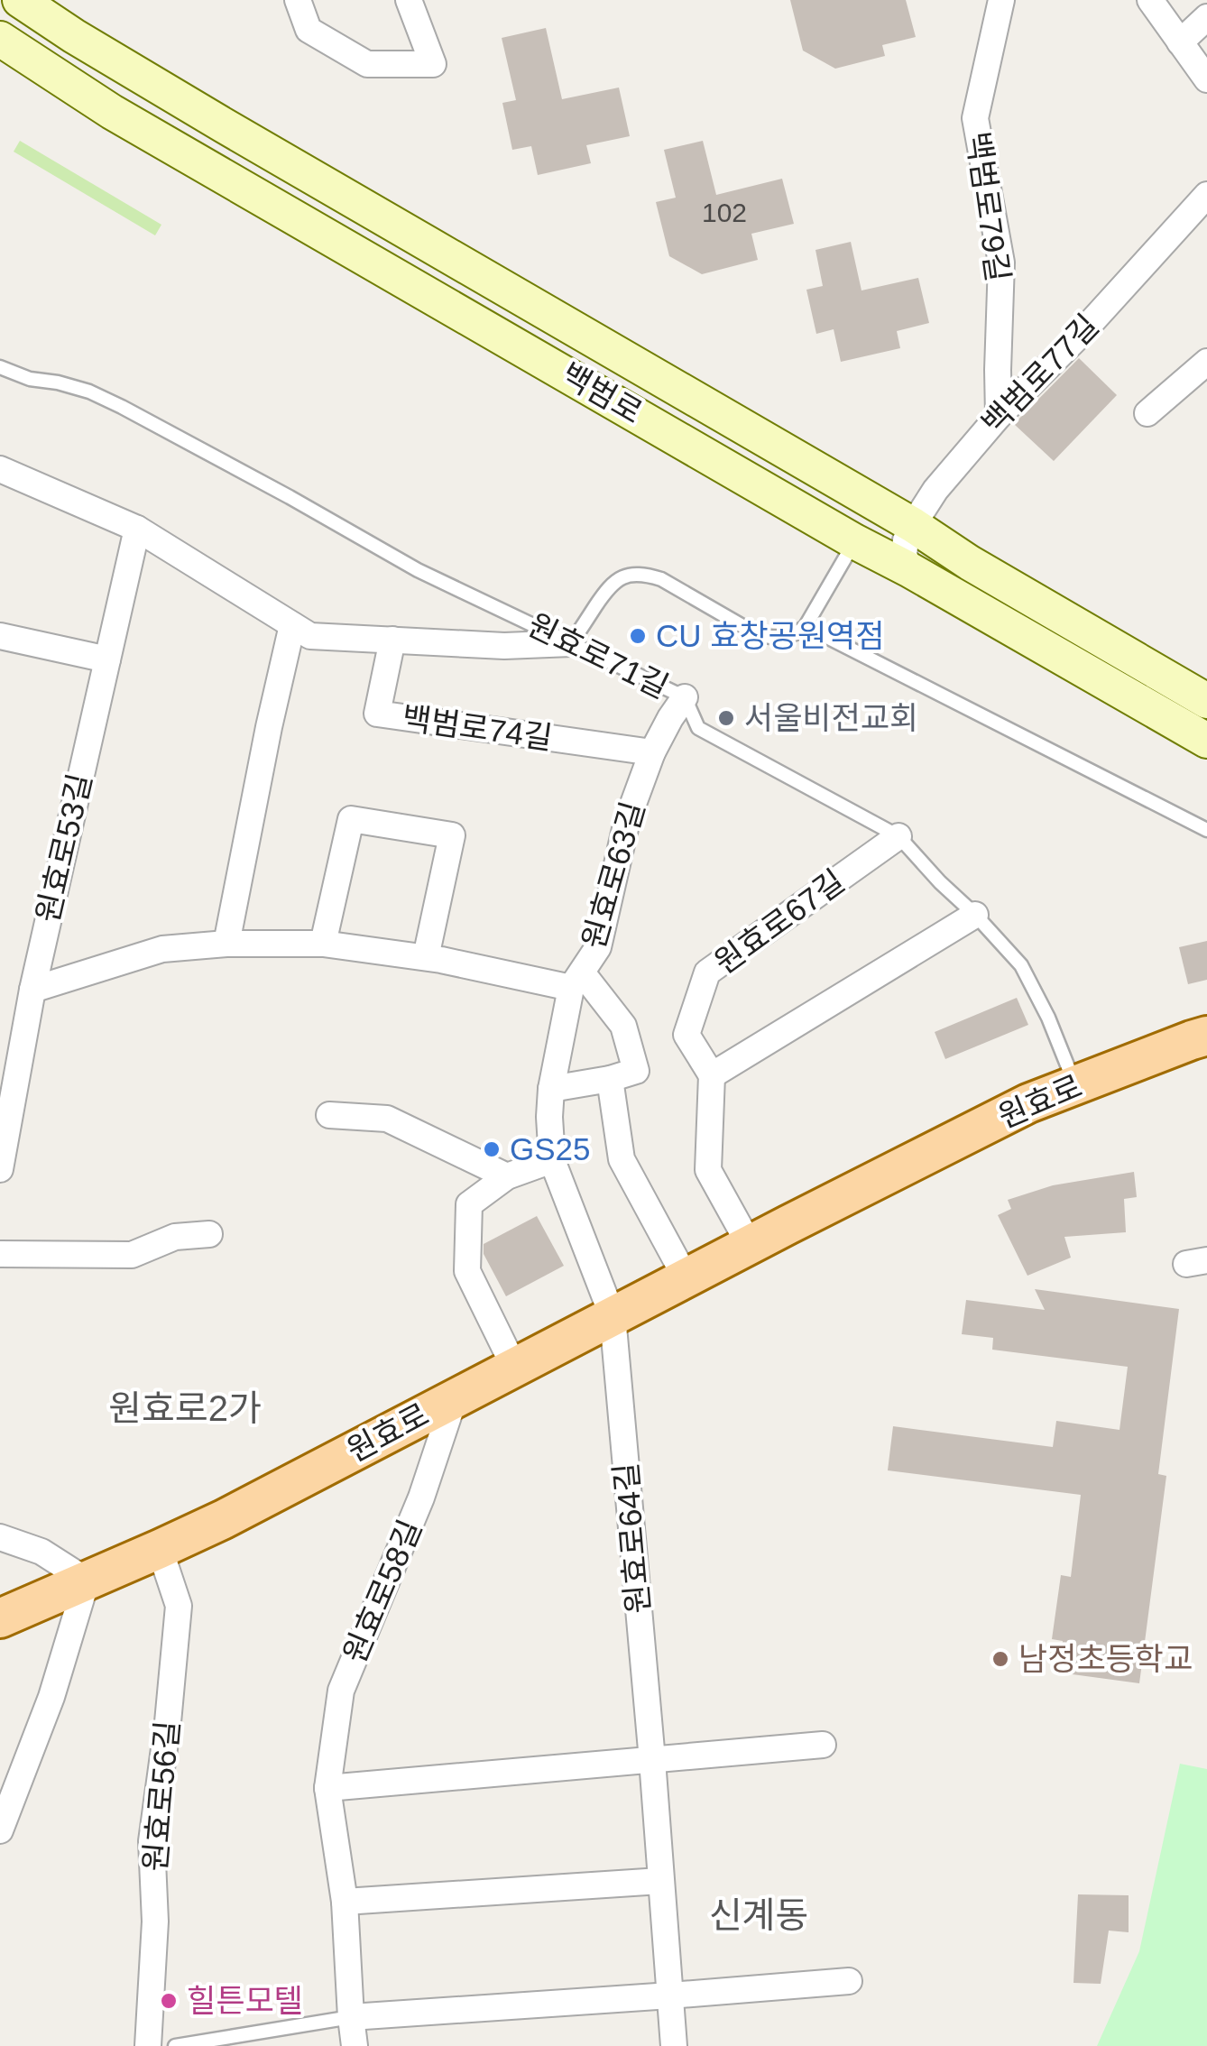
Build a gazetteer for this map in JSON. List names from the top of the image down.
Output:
{
  "streets": {
    "main road": ["백범로", "원효로"],
    "street": [
      "백범로79길",
      "백범로77길",
      "백범로74길",
      "원효로53길",
      "원효로63길",
      "원효로67길",
      "원효로64길",
      "원효로58길",
      "원효로56길"
    ],
    "lane": ["원효로71길"]
  },
  "crossings": [
    ["백범로79길", "백범로77길"],
    ["백범로77길", "백범로"],
    ["원효로71길", "원효로63길"],
    ["원효로71길", "원효로67길"],
    ["원효로71길", "원효로"],
    ["백범로74길", "원효로63길"],
    ["원효로63길", "원효로"],
    ["원효로63길", "원효로64길"],
    ["원효로", "원효로64길"],
    ["원효로", "원효로58길"],
    ["원효로", "원효로56길"]
  ],
  "districts": ["원효로2가", "신계동"],
  "places": [
    "CU 효창공원역점",
    "서울비전교회",
    "GS25",
    "남정초등학교",
    "힐튼모텔"
  ],
  "house_numbers": ["102"]
}
